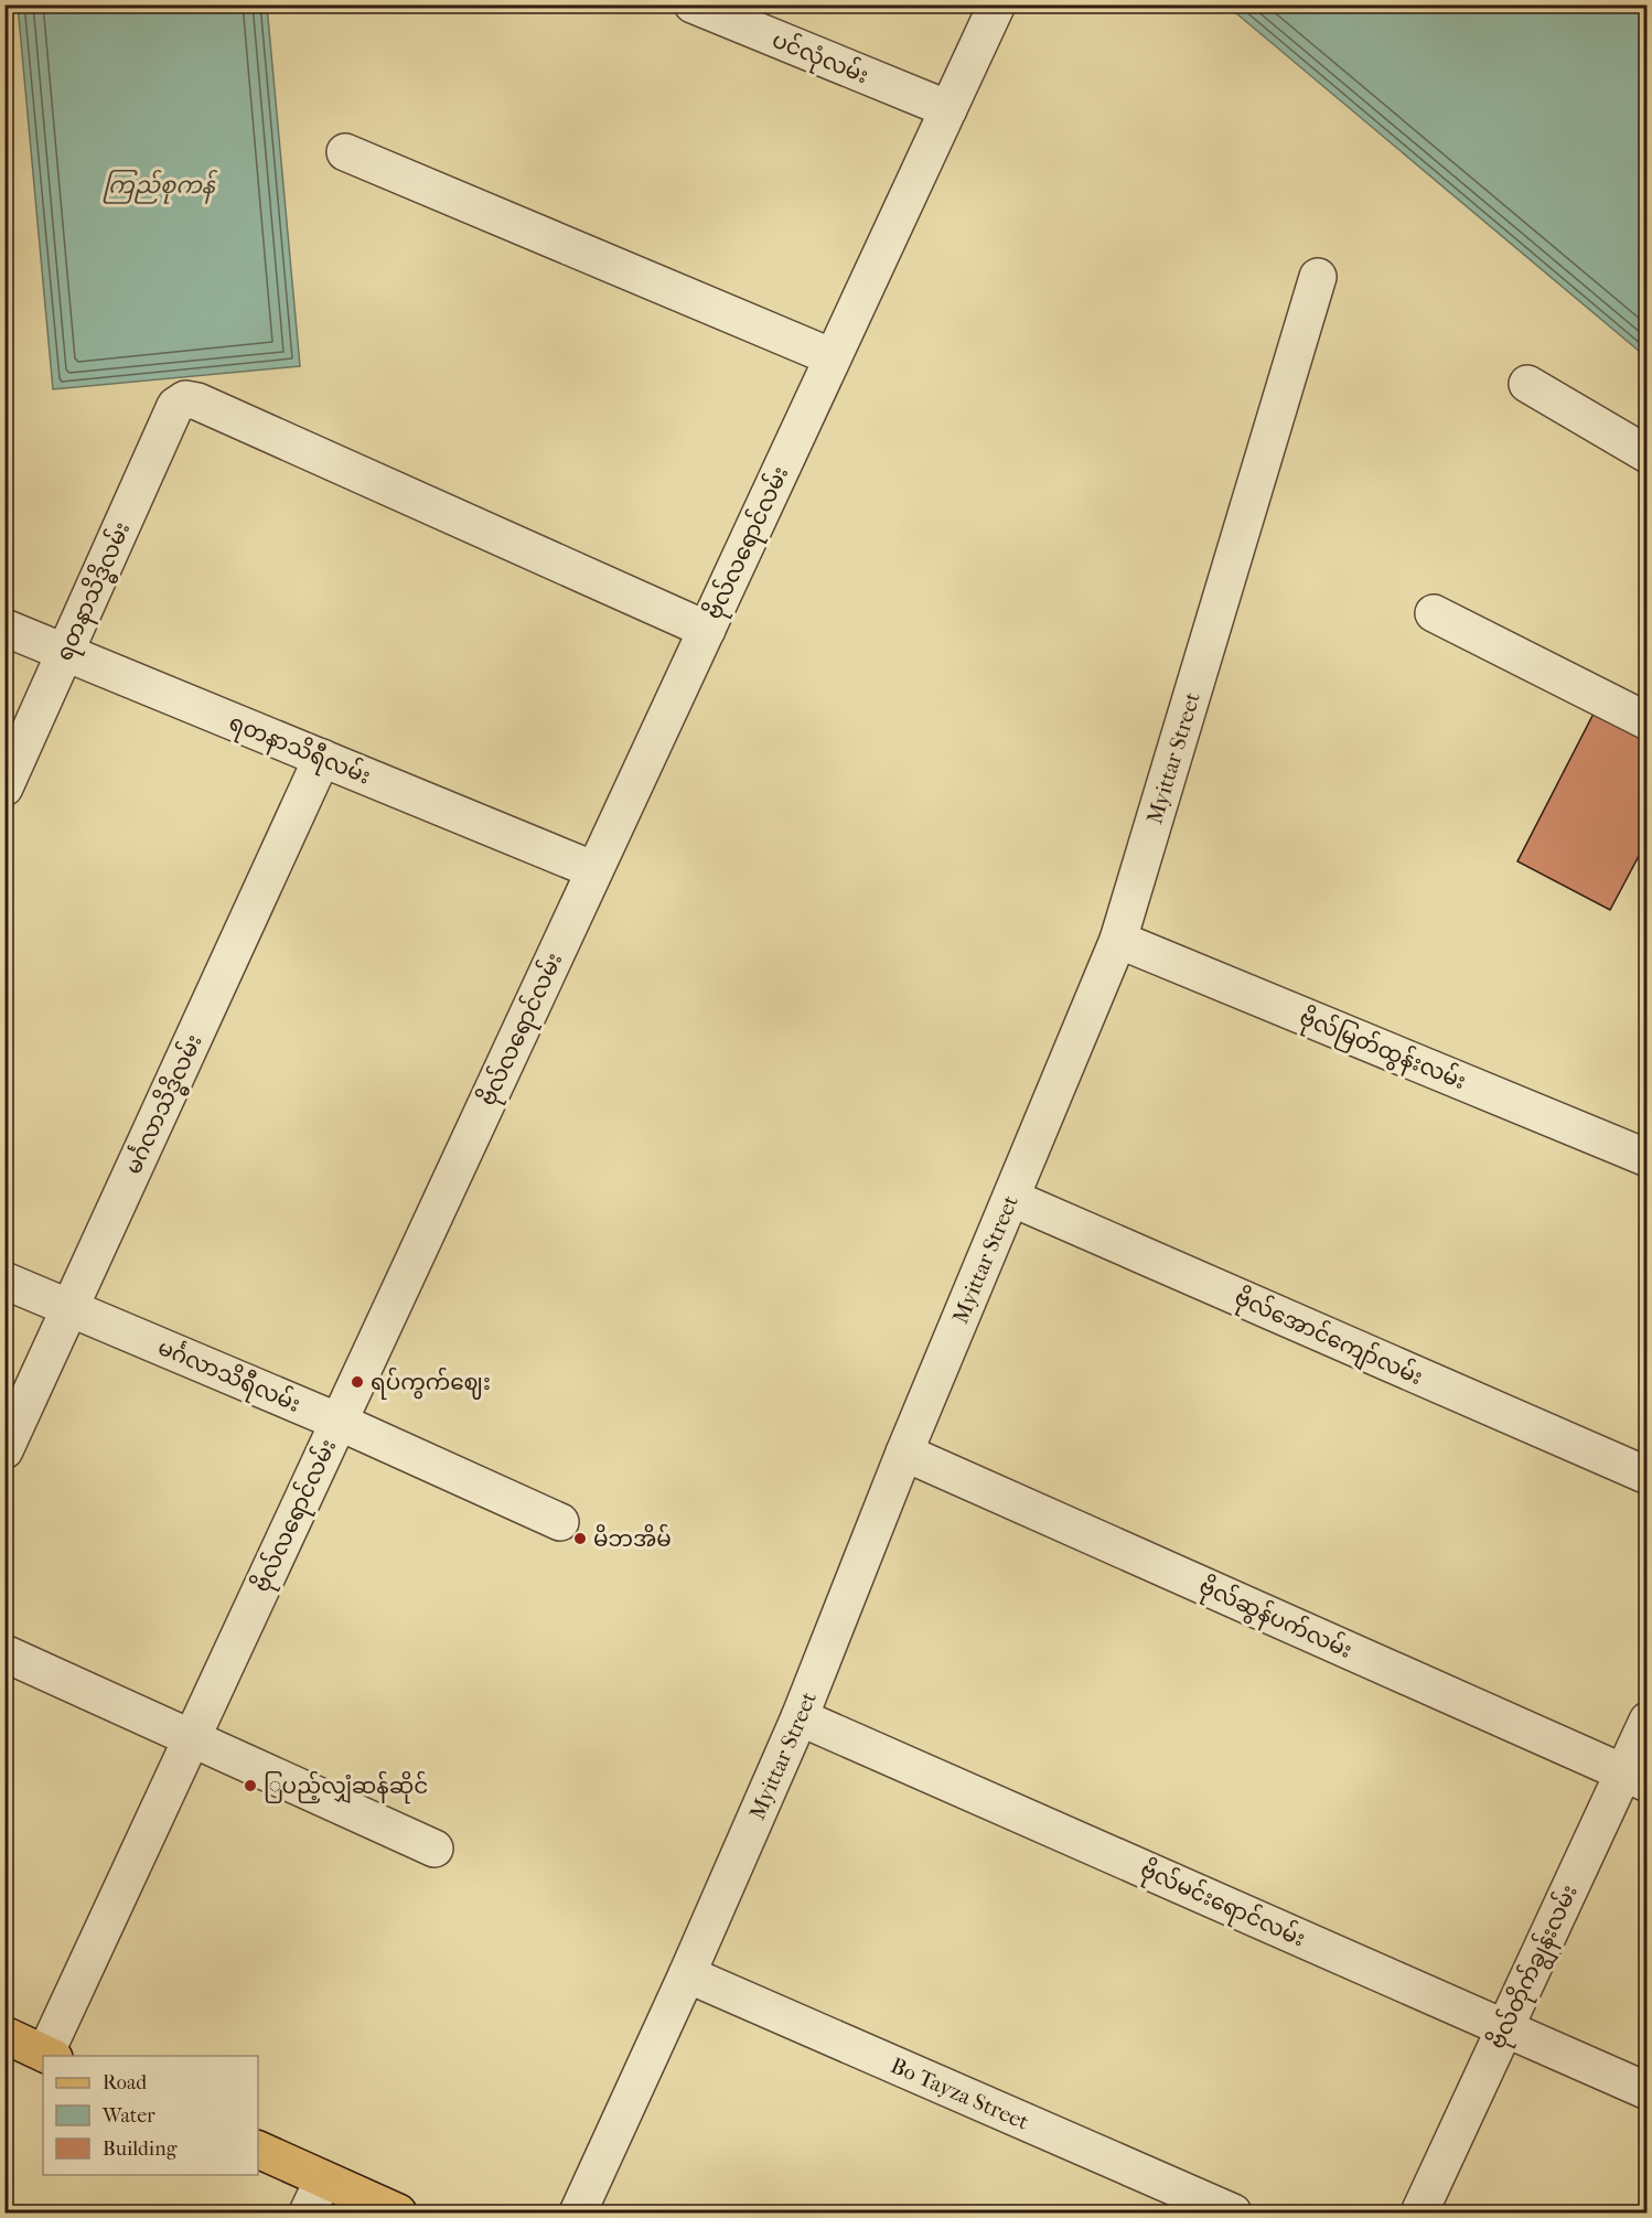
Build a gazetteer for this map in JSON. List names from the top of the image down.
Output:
{
  "streets": {
    "street": [
      "ပင်လုံလမ်း",
      "ဗိုလ်လရောင်လမ်း",
      "ရတနာသိဒ္ဓိလမ်း",
      "ရတနာသိရီလမ်း",
      "Myittar Street",
      "ဗိုလ်မြတ်ထွန်းလမ်း",
      "မင်္ဂလာသိဒ္ဓိလမ်း",
      "ဗိုလ်အောင်ကျော်လမ်း",
      "မင်္ဂလာသိရီလမ်း",
      "ဗိုလ်ဆွန်ပက်လမ်း",
      "ဗိုလ်မင်းရောင်လမ်း",
      "ဗိုလ်တိုက်ချွန်းလမ်း",
      "Bo Tayza Street"
    ]
  },
  "crossings": [
    ["ပင်လုံလမ်း", "ဗိုလ်လရောင်လမ်း"],
    ["ဗိုလ်လရောင်လမ်း", "ရတနာသိဒ္ဓိလမ်း"],
    ["ဗိုလ်လရောင်လမ်း", "ရတနာသိရီလမ်း"],
    ["ဗိုလ်လရောင်လမ်း", "မင်္ဂလာသိရီလမ်း"],
    ["ရတနာသိဒ္ဓိလမ်း", "ရတနာသိရီလမ်း"],
    ["ရတနာသိရီလမ်း", "မင်္ဂလာသိဒ္ဓိလမ်း"],
    ["Myittar Street", "ဗိုလ်မြတ်ထွန်းလမ်း"],
    ["Myittar Street", "ဗိုလ်အောင်ကျော်လမ်း"],
    ["Myittar Street", "ဗိုလ်ဆွန်ပက်လမ်း"],
    ["Myittar Street", "ဗိုလ်မင်းရောင်လမ်း"],
    ["Myittar Street", "Bo Tayza Street"],
    ["မင်္ဂလာသိဒ္ဓိလမ်း", "မင်္ဂလာသိရီလမ်း"],
    ["ဗိုလ်ဆွန်ပက်လမ်း", "ဗိုလ်တိုက်ချွန်းလမ်း"],
    ["ဗိုလ်မင်းရောင်လမ်း", "ဗိုလ်တိုက်ချွန်းလမ်း"]
  ],
  "water": ["ကြည်စုကန်"],
  "places": ["ရပ်ကွက်ဈေး", "မိဘအိမ်", "ြပည့်လျှံဆန်ဆိုင်"],
  "legend": ["Road", "Water", "Building"]
}
